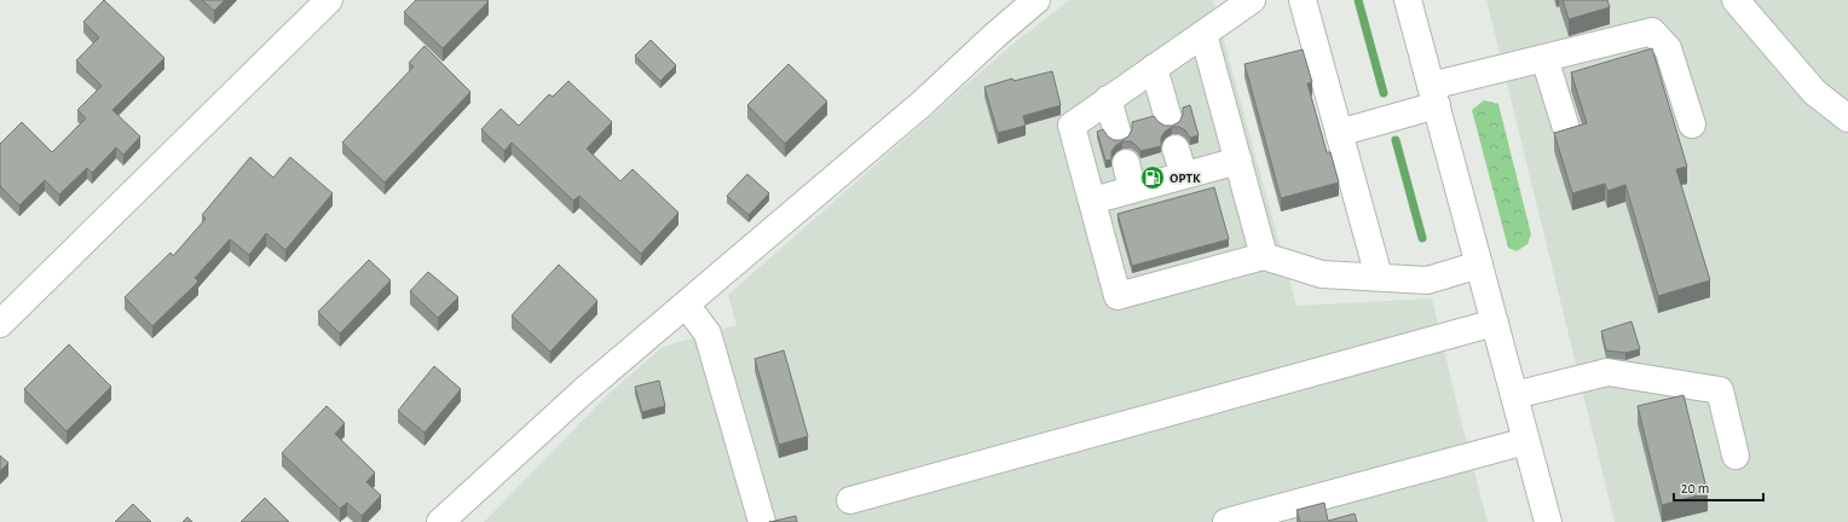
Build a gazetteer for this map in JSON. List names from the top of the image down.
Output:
{
  "places": {
    "fuel station": ["ОРТК"]
  },
  "scale_bar": "20 m"
}
